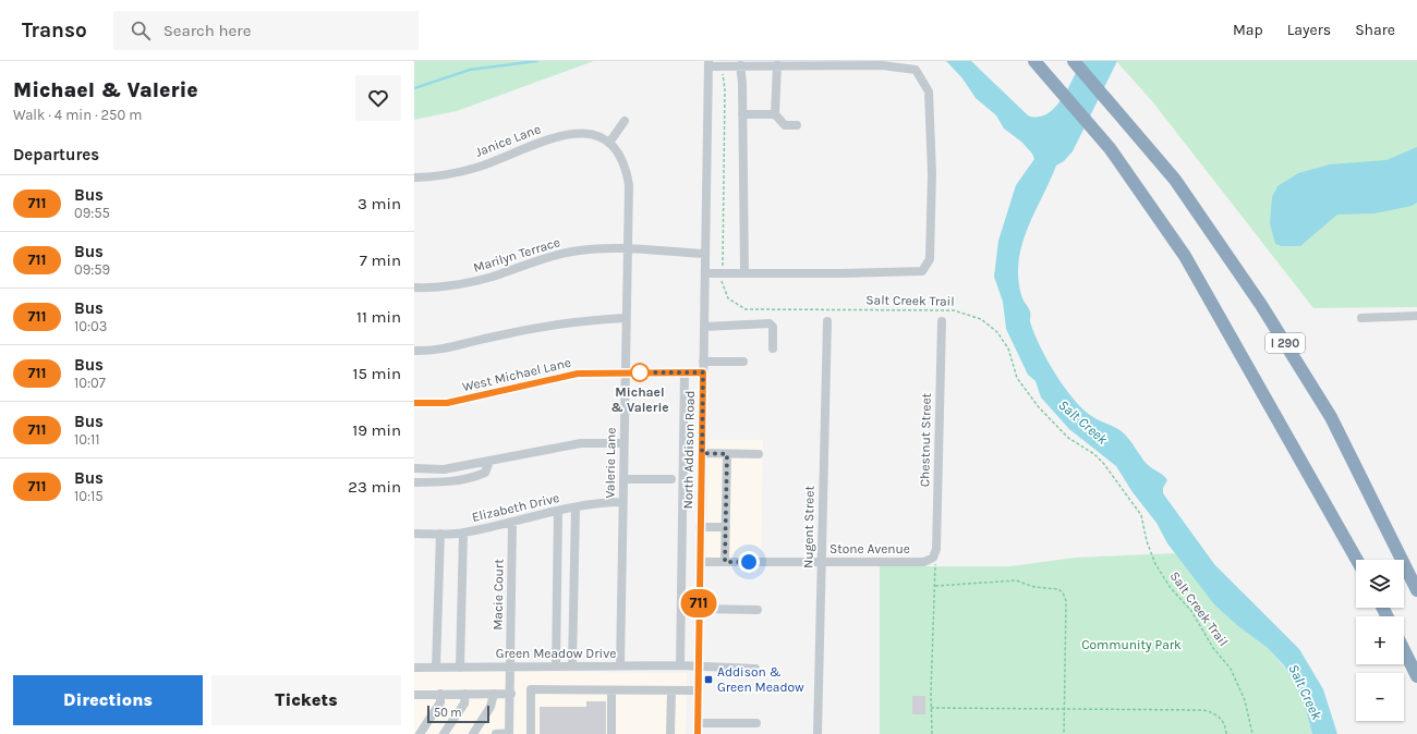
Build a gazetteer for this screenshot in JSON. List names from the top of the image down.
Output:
{
  "streets": {
    "highway": ["I 290"],
    "street": [
      "Janice Lane",
      "Marilyn Terrace",
      "West Michael Lane",
      "Chestnut Street",
      "North Addison Road",
      "Valerie Lane",
      "Elizabeth Drive",
      "Nugent Street",
      "Stone Avenue",
      "Macie Court",
      "Green Meadow Drive"
    ],
    "path": ["Salt Creek Trail"]
  },
  "crossings": [
    ["Janice Lane", "Valerie Lane"],
    ["Marilyn Terrace", "North Addison Road"],
    ["Marilyn Terrace", "Valerie Lane"],
    ["West Michael Lane", "North Addison Road"],
    ["West Michael Lane", "Valerie Lane"],
    ["Chestnut Street", "Stone Avenue"],
    ["North Addison Road", "Stone Avenue"],
    ["North Addison Road", "Green Meadow Drive"],
    ["Valerie Lane", "Elizabeth Drive"],
    ["Valerie Lane", "Green Meadow Drive"],
    ["Elizabeth Drive", "Macie Court"],
    ["Nugent Street", "Stone Avenue"],
    ["Macie Court", "Green Meadow Drive"]
  ],
  "water": ["Salt Creek"],
  "parks": ["Community Park"],
  "places": {
    "other": ["Michael & Valerie"],
    "transit": ["Addison & Green Meadow"]
  },
  "lines": ["bus line 711"],
  "scale_bar": "50 m",
  "page": {
    "header": "Transo",
    "search": "Search here",
    "nav": ["Map", "Layers", "Share"],
    "heading": [
      ["Michael & Valerie", "Walk · 4 min · 250 m"],
      "Departures"
    ],
    "on_map": "711",
    "list": [
      {
        "mark": "711",
        "name": "Bus",
        "note": "09:55",
        "value": "3 min"
      },
      {
        "mark": "711",
        "name": "Bus",
        "note": "09:59",
        "value": "7 min"
      },
      {
        "mark": "711",
        "name": "Bus",
        "note": "10:03",
        "value": "11 min"
      },
      {
        "mark": "711",
        "name": "Bus",
        "note": "10:07",
        "value": "15 min"
      },
      {
        "mark": "711",
        "name": "Bus",
        "note": "10:11",
        "value": "19 min"
      },
      {
        "mark": "711",
        "name": "Bus",
        "note": "10:15",
        "value": "23 min"
      }
    ],
    "map_buttons": ["+", "−"],
    "buttons": ["Directions", "Tickets"],
    "scale": "50 m"
  }
}
